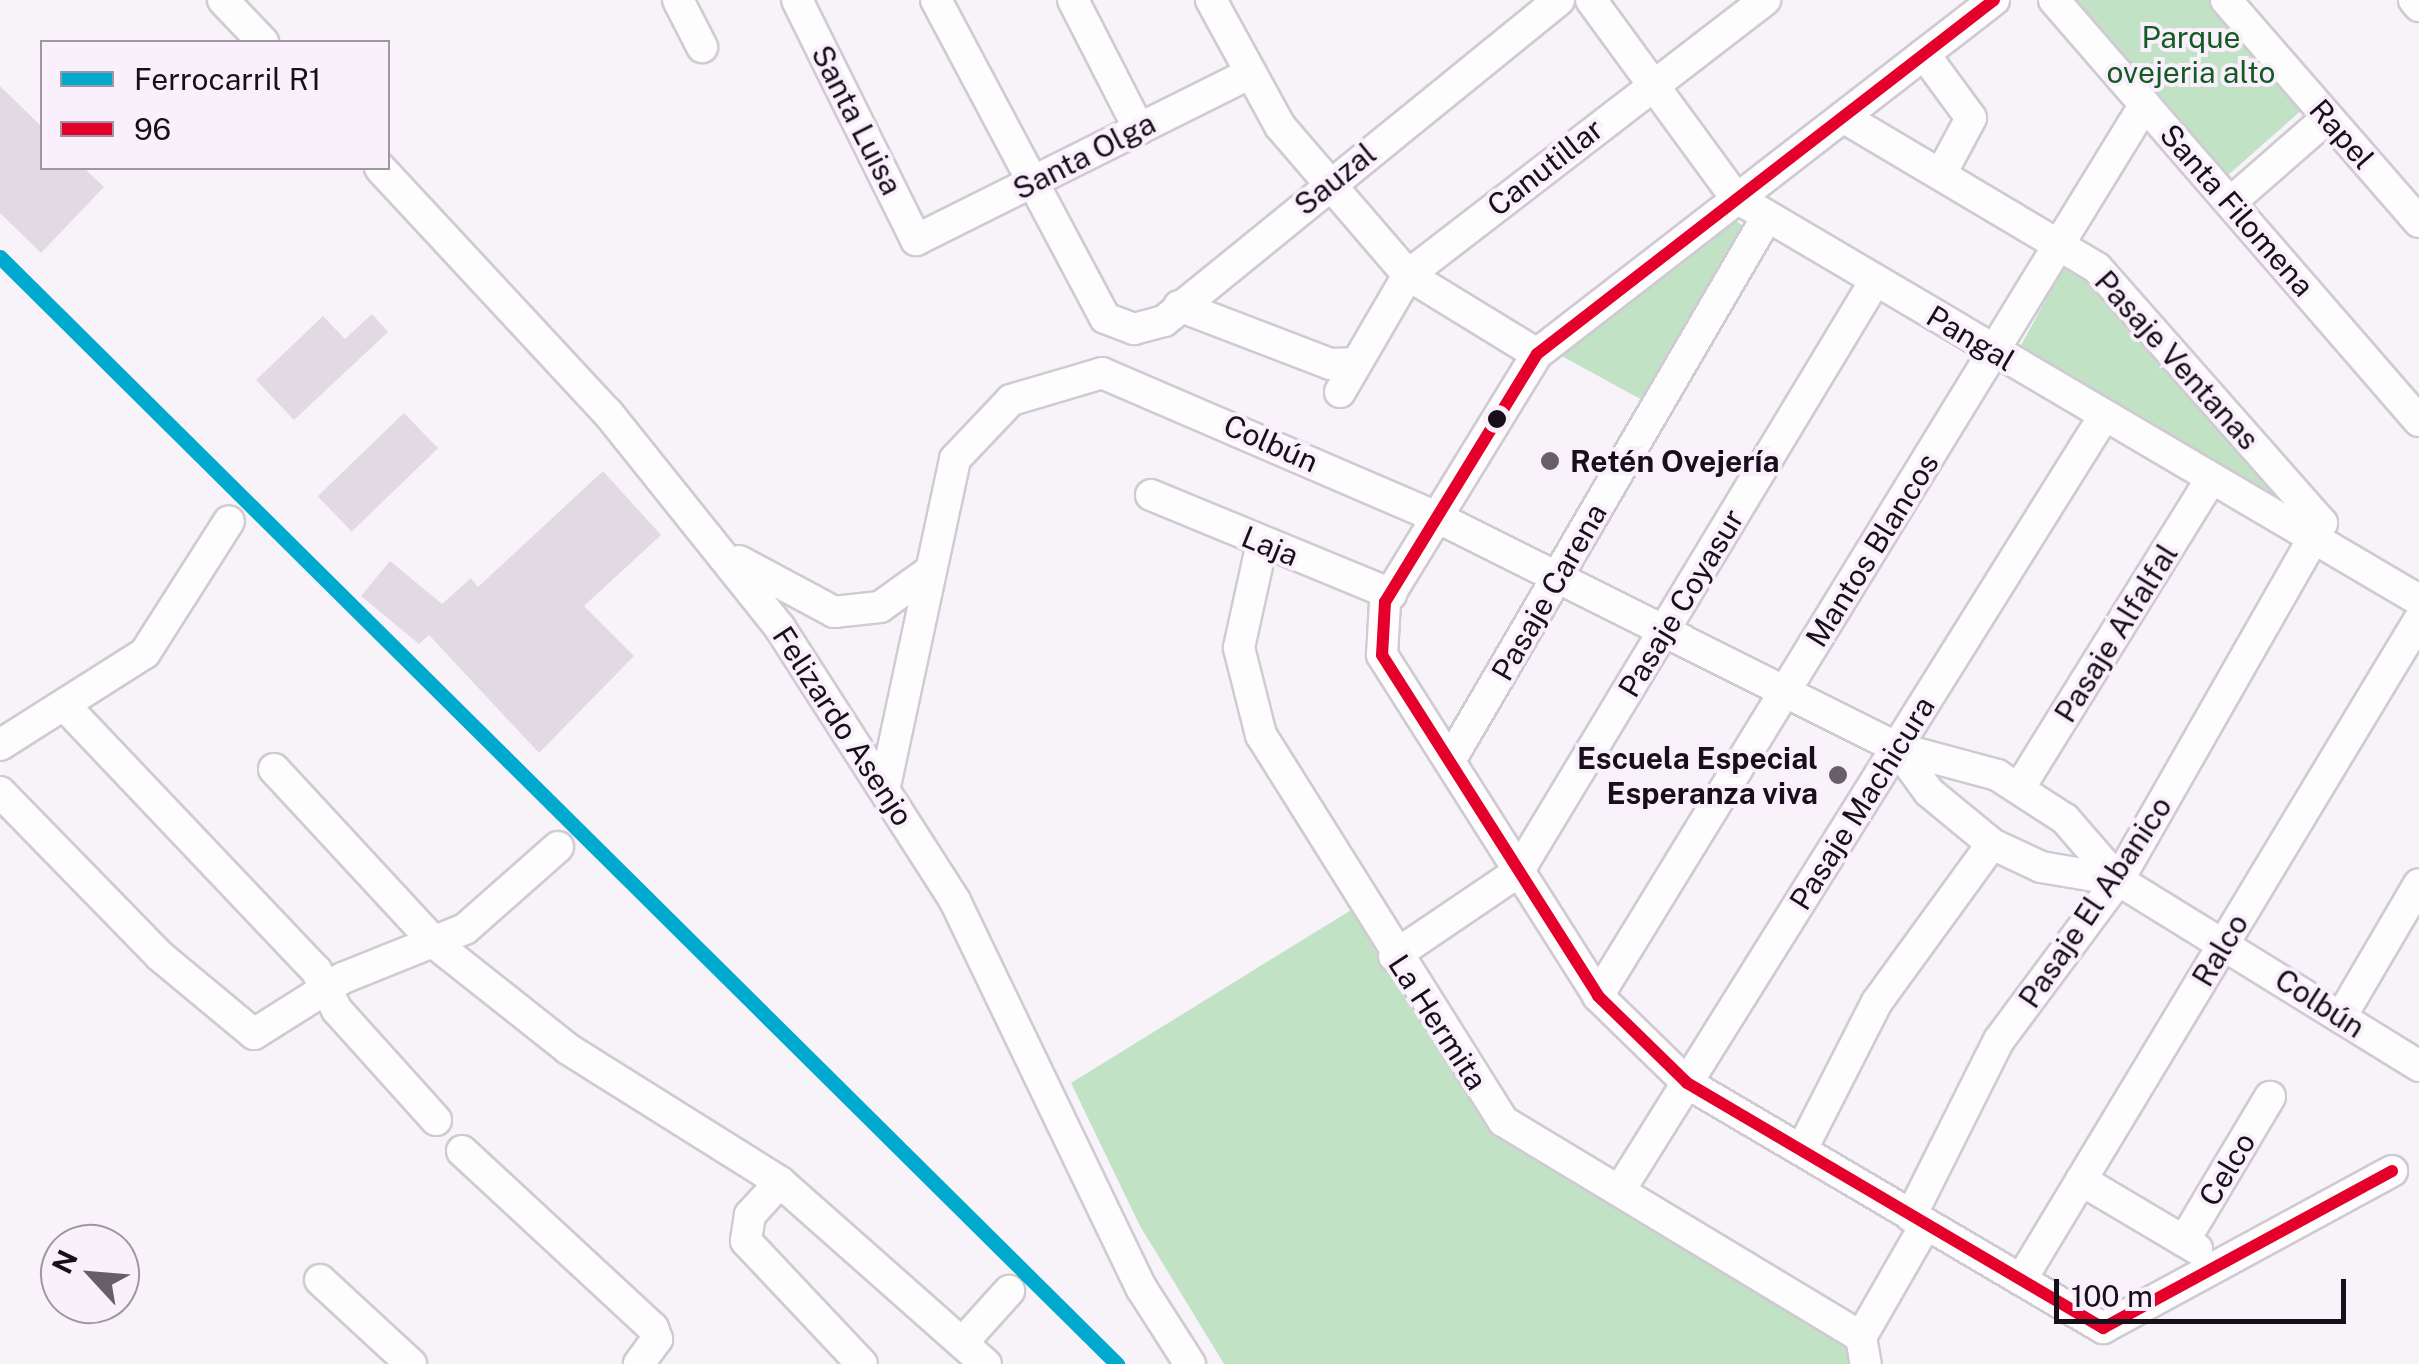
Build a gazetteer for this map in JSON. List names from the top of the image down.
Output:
{
  "streets": {
    "street": [
      "Santa Luisa",
      "Rapel",
      "Santa Olga",
      "Canutillar",
      "Sauzal",
      "Santa Filomena",
      "Pangal",
      "Pasaje Ventanas",
      "Colbún",
      "Laja",
      "Mantos Blancos",
      "Pasaje Carena",
      "Pasaje Coyasur",
      "Pasaje Alfalfal",
      "Felizardo Asenjo",
      "Pasaje Machicura",
      "Pasaje El Abanico",
      "Ralco",
      "La Hermita",
      "Celco"
    ]
  },
  "crossings": [
    ["Santa Luisa", "Santa Olga"],
    ["Santa Olga", "Sauzal"],
    ["Canutillar", "Pangal"],
    ["Santa Filomena", "Mantos Blancos"],
    ["Pangal", "Pasaje Ventanas"],
    ["Pangal", "Mantos Blancos"],
    ["Pangal", "Pasaje Carena"],
    ["Pangal", "Pasaje Coyasur"],
    ["Pangal", "Pasaje Alfalfal"],
    ["Pangal", "Pasaje Machicura"],
    ["Pangal", "Pasaje El Abanico"],
    ["Pasaje Ventanas", "Mantos Blancos"],
    ["Pasaje Ventanas", "Pasaje El Abanico"],
    ["Colbún", "Mantos Blancos"],
    ["Colbún", "Pasaje Carena"],
    ["Colbún", "Pasaje Coyasur"],
    ["Colbún", "Pasaje Alfalfal"],
    ["Colbún", "Felizardo Asenjo"],
    ["Colbún", "Pasaje Machicura"],
    ["Colbún", "Pasaje El Abanico"],
    ["Colbún", "Ralco"],
    ["Laja", "La Hermita"],
    ["Pasaje Machicura", "La Hermita"],
    ["Pasaje El Abanico", "La Hermita"]
  ],
  "parks": ["Parque ovejeria alto"],
  "places": ["Retén Ovejería", "Escuela Especial Esperanza viva"],
  "lines": ["transit line 96", "rail line R1"],
  "legend": ["Ferrocarril R1", "96"],
  "scale_bar": "100 m",
  "north": "top left"
}
